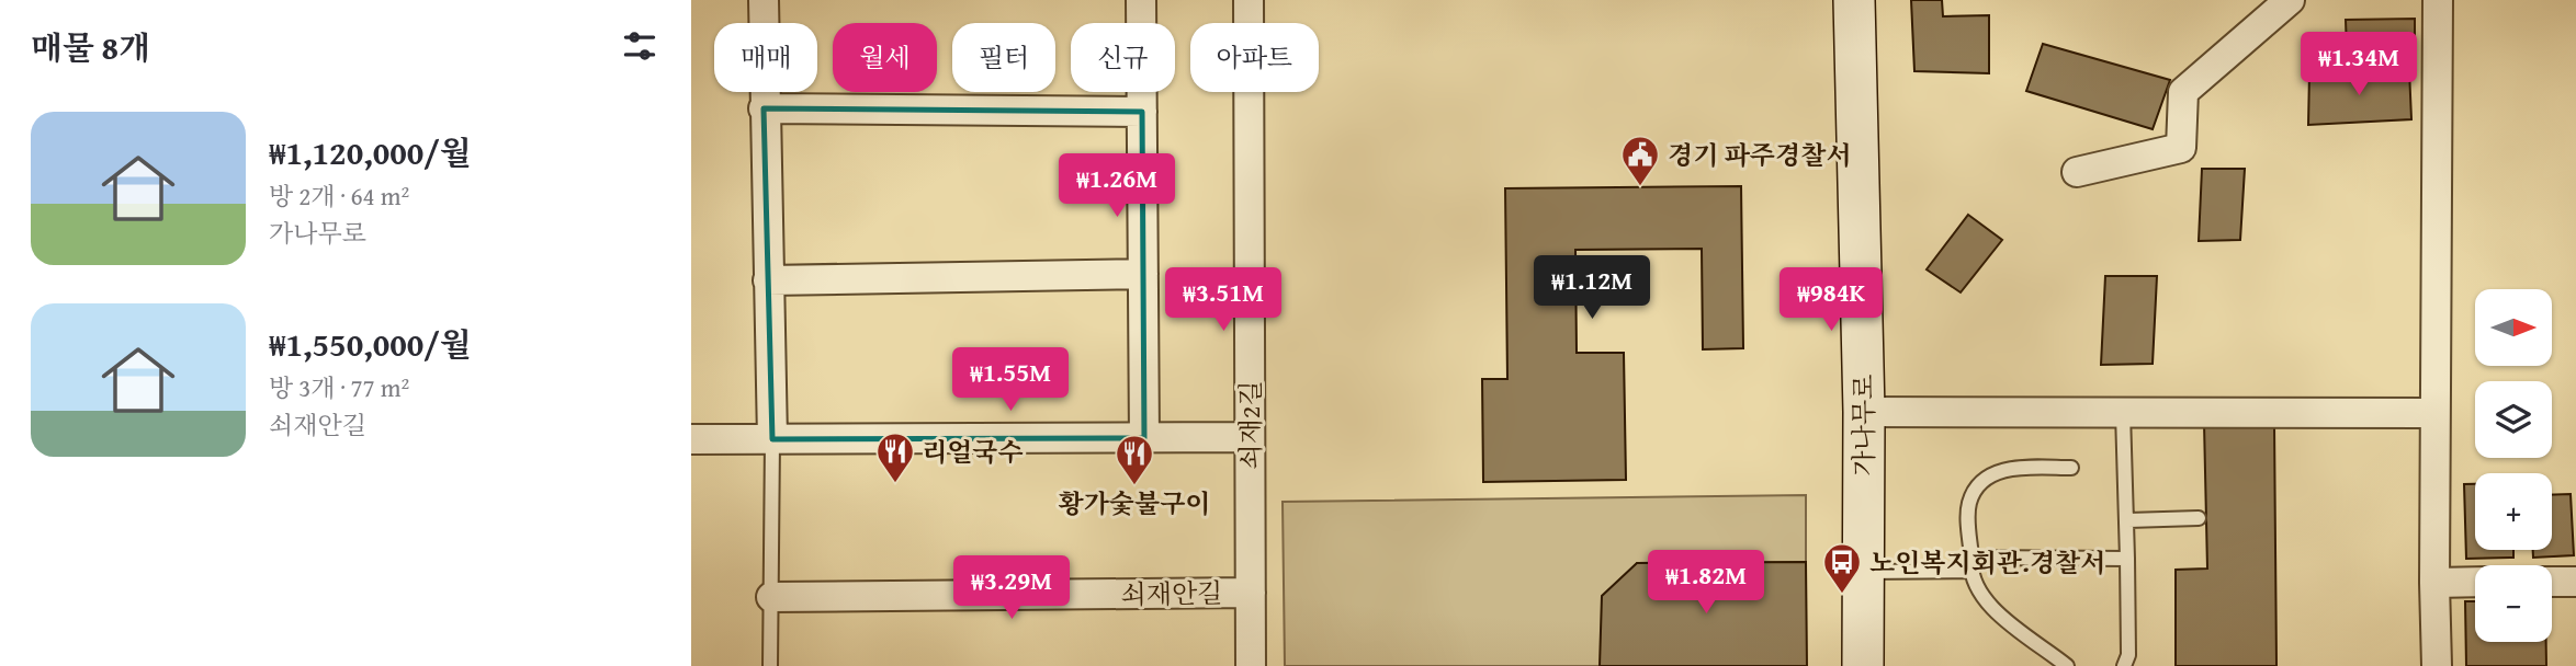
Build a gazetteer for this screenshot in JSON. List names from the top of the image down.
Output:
{
  "streets": {
    "street": ["쇠재2길", "가나무로", "쇠재안길"]
  },
  "crossings": [
    ["쇠재2길", "쇠재안길"]
  ],
  "places": {
    "public building": ["경기 파주경찰서"],
    "restaurant": ["리얼국수", "황가숯불구이"],
    "bus stop": ["노인복지회관.경찰서"]
  },
  "north": "right",
  "page": {
    "heading": "매물 8개",
    "chip": [
      "매매",
      "월세",
      "필터",
      "신규",
      "아파트"
    ],
    "price": [
      "₩1.34M",
      "₩1.26M",
      "₩1.12M",
      "₩3.51M",
      "₩984K",
      "₩1.55M",
      "₩1.82M",
      "₩3.29M"
    ],
    "list": [
      {
        "name": "₩1,120,000/월",
        "note": "방 2개 · 64 m² · 가나무로"
      },
      {
        "name": "₩1,550,000/월",
        "note": "방 3개 · 77 m² · 쇠재안길"
      }
    ],
    "map_buttons": ["+", "−"]
  }
}
